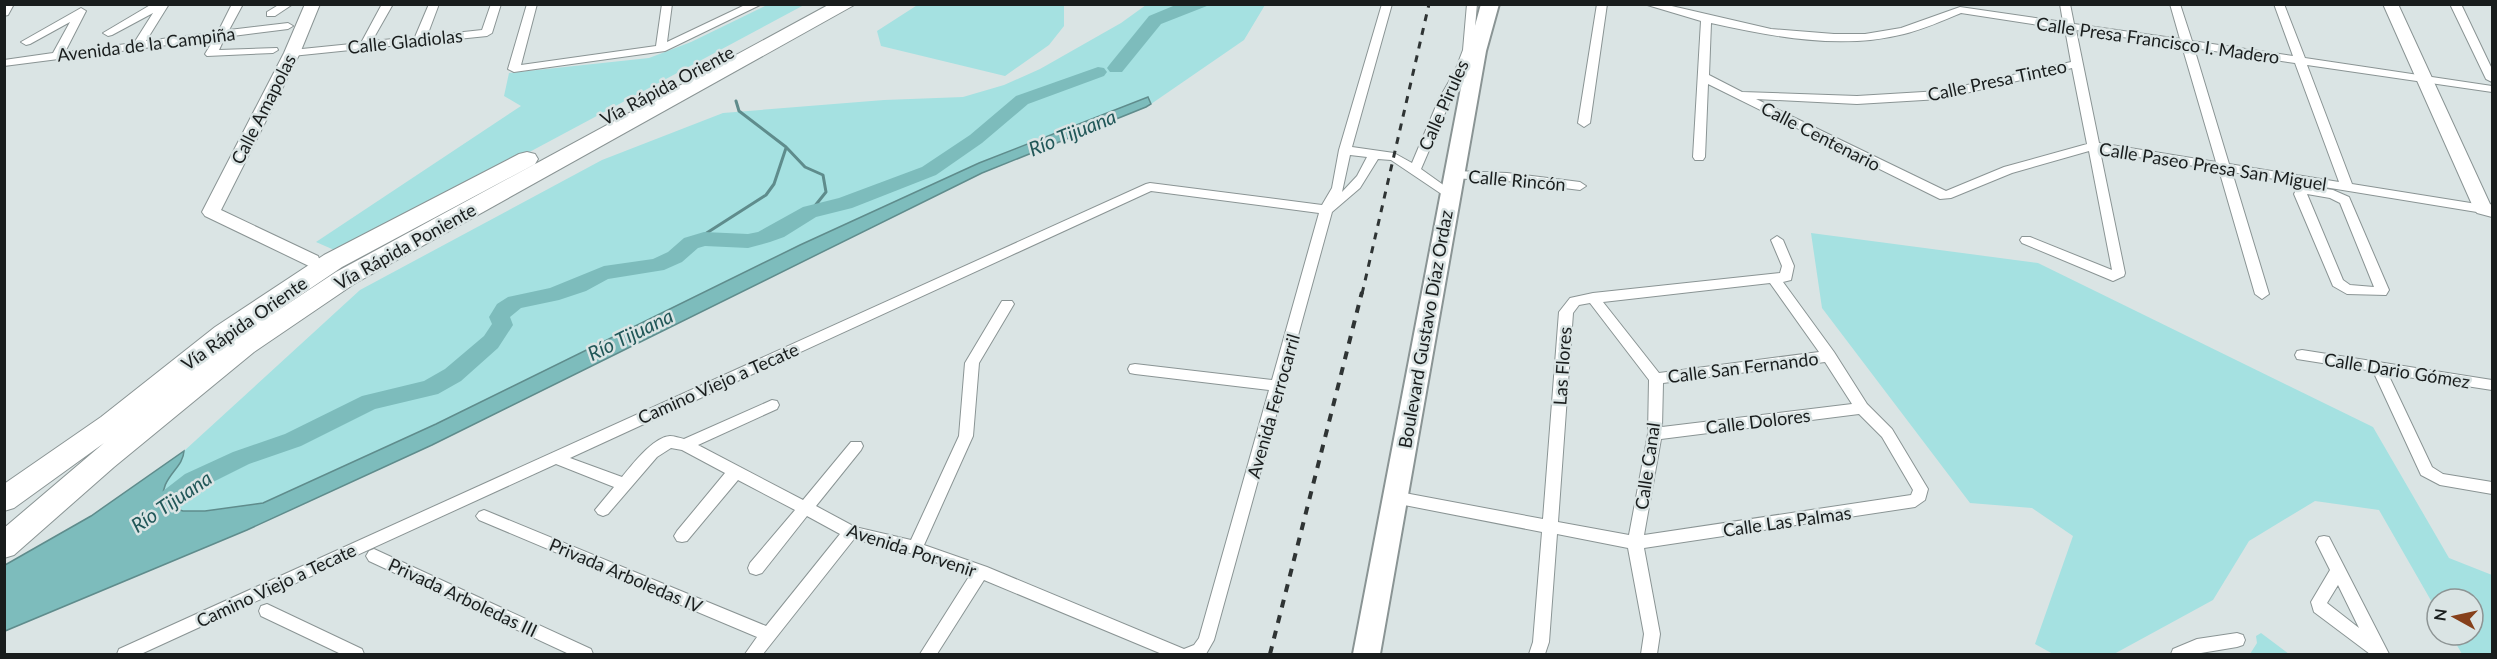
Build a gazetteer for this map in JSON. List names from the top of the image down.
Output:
{
  "streets": {
    "highway": ["Vía Rápida Oriente", "Vía Rápida Poniente"],
    "main road": ["Boulevard Gustavo Díaz Ordaz"],
    "street": [
      "Calle Presa Francisco I. Madero",
      "Calle Gladiolas",
      "Avenida de la Campiña",
      "Calle Presa Tinteo",
      "Calle Pirules",
      "Calle Amapolas",
      "Calle Centenario",
      "Calle Paseo Presa San Miguel",
      "Calle Rincón",
      "Las Flores",
      "Calle San Fernando",
      "Calle Dario Gómez",
      "Camino Viejo a Tecate",
      "Avenida Ferrocarril",
      "Calle Dolores",
      "Calle Canal",
      "Calle Las Palmas",
      "Avenida Porvenir",
      "Privada Arboledas IV",
      "Privada Arboledas III"
    ]
  },
  "crossings": [
    ["Calle Gladiolas", "Calle Amapolas"],
    ["Calle Presa Tinteo", "Calle Centenario"],
    ["Calle Pirules", "Boulevard Gustavo Díaz Ordaz"],
    ["Calle Centenario", "Calle Paseo Presa San Miguel"],
    ["Calle Rincón", "Boulevard Gustavo Díaz Ordaz"],
    ["Boulevard Gustavo Díaz Ordaz", "Calle Las Palmas"],
    ["Las Flores", "Calle Las Palmas"],
    ["Calle San Fernando", "Calle Canal"],
    ["Calle San Fernando", "Calle Las Palmas"],
    ["Camino Viejo a Tecate", "Avenida Ferrocarril"],
    ["Calle Dolores", "Calle Canal"],
    ["Calle Dolores", "Calle Las Palmas"],
    ["Calle Canal", "Calle Las Palmas"]
  ],
  "water": ["Río Tijuana"],
  "north": "left"
}
